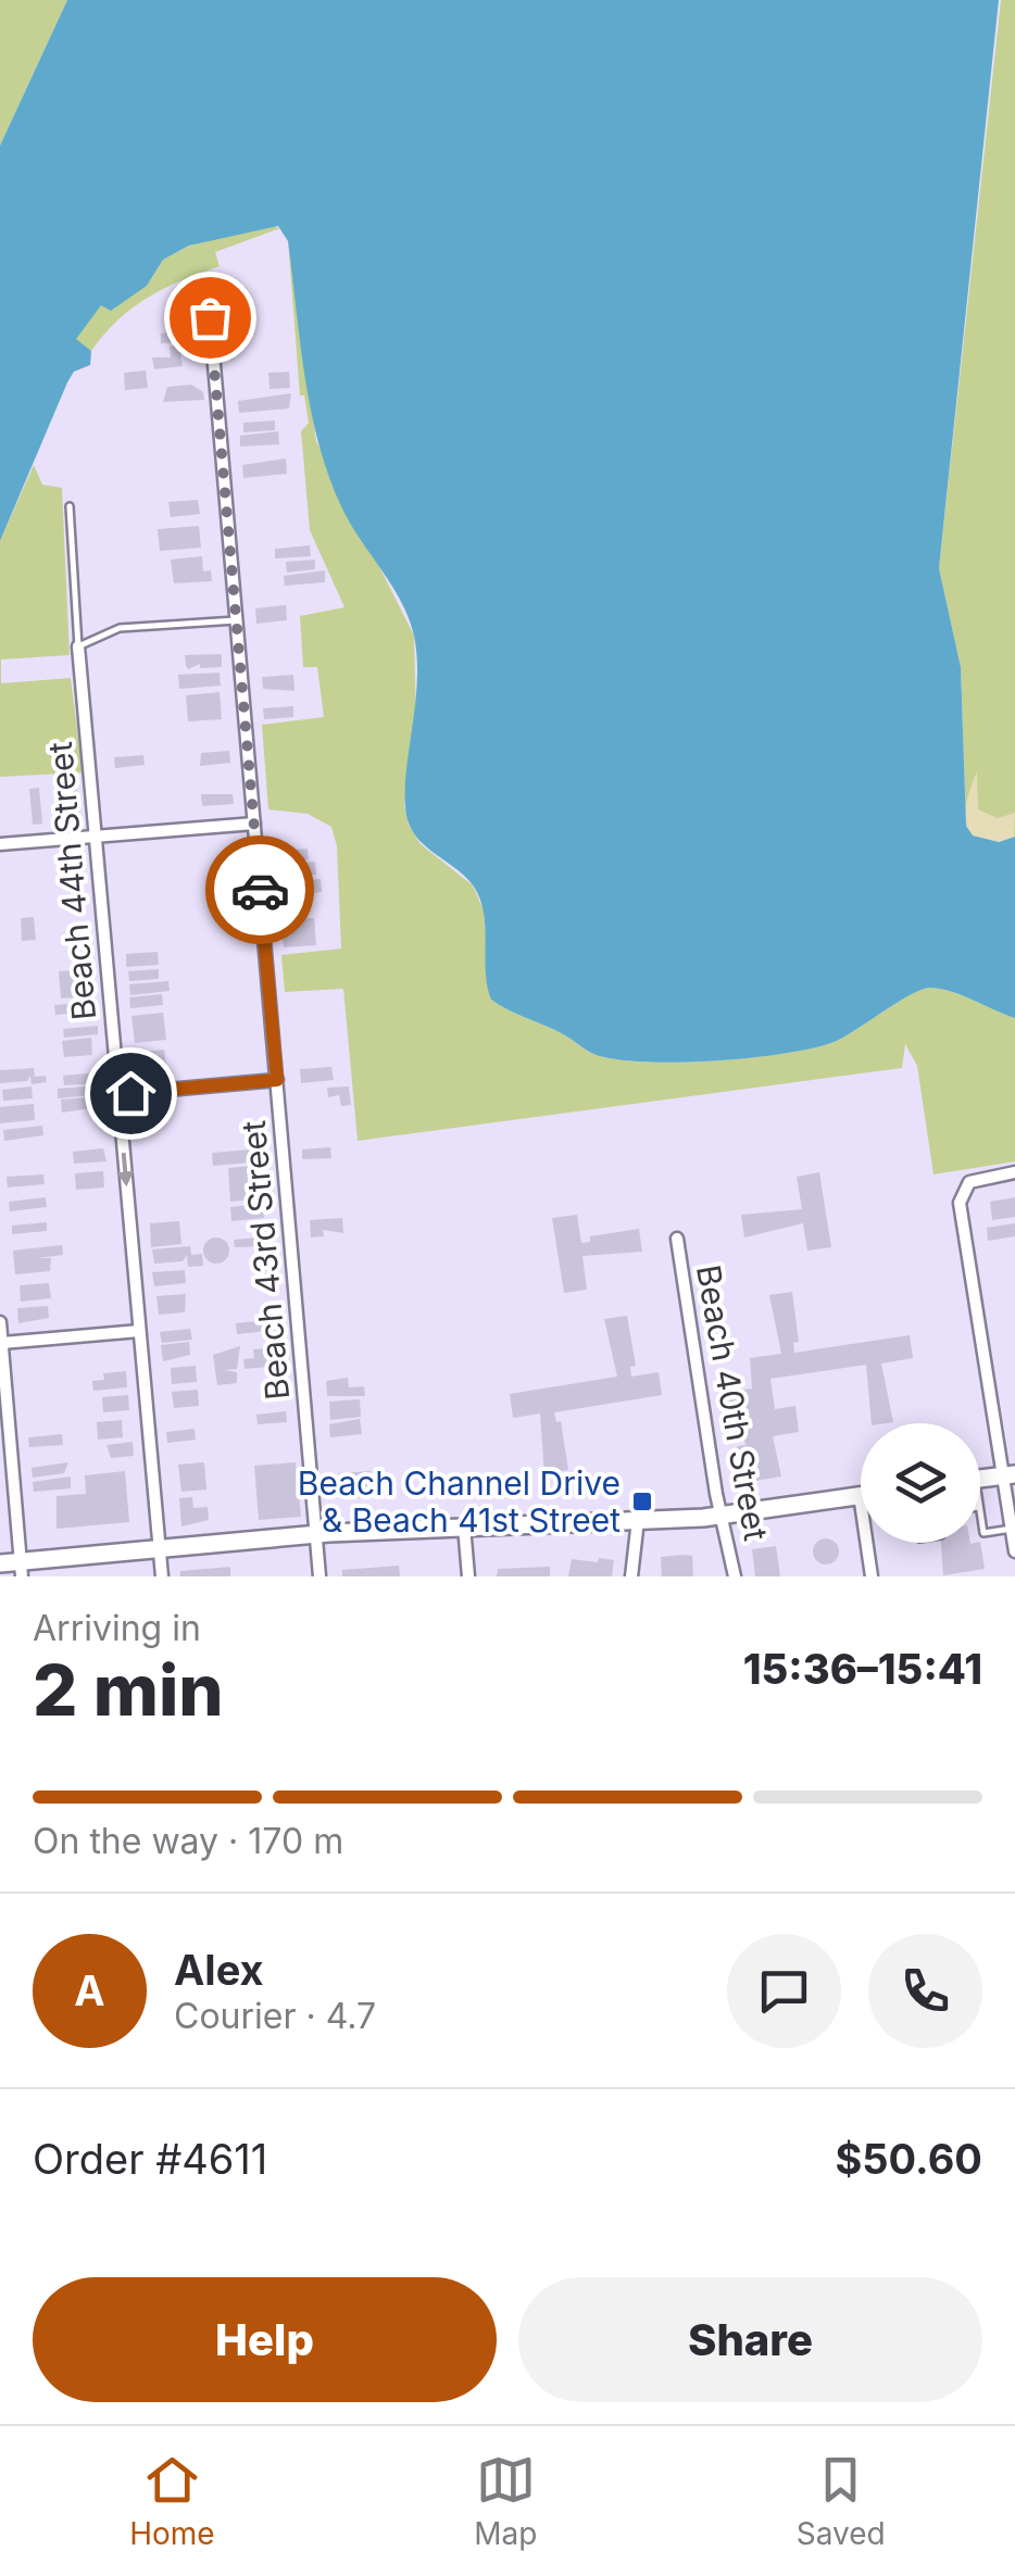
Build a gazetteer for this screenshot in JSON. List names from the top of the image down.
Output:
{
  "streets": {
    "street": ["Beach 44th Street", "Beach 43rd Street", "Beach 40th Street"]
  },
  "places": {
    "transit": ["Beach Channel Drive & Beach 41st Street"]
  },
  "page": {
    "heading": ["2 min", "Arriving in", "15:36–15:41"],
    "panel": [
      "Alex",
      "Courier · 4.7",
      "Order #4611",
      "$50.60"
    ],
    "bar": "On the way · 170 m",
    "round": "A",
    "buttons": ["Help", "Share"],
    "tabs": ["Home", "Map", "Saved"]
  }
}
